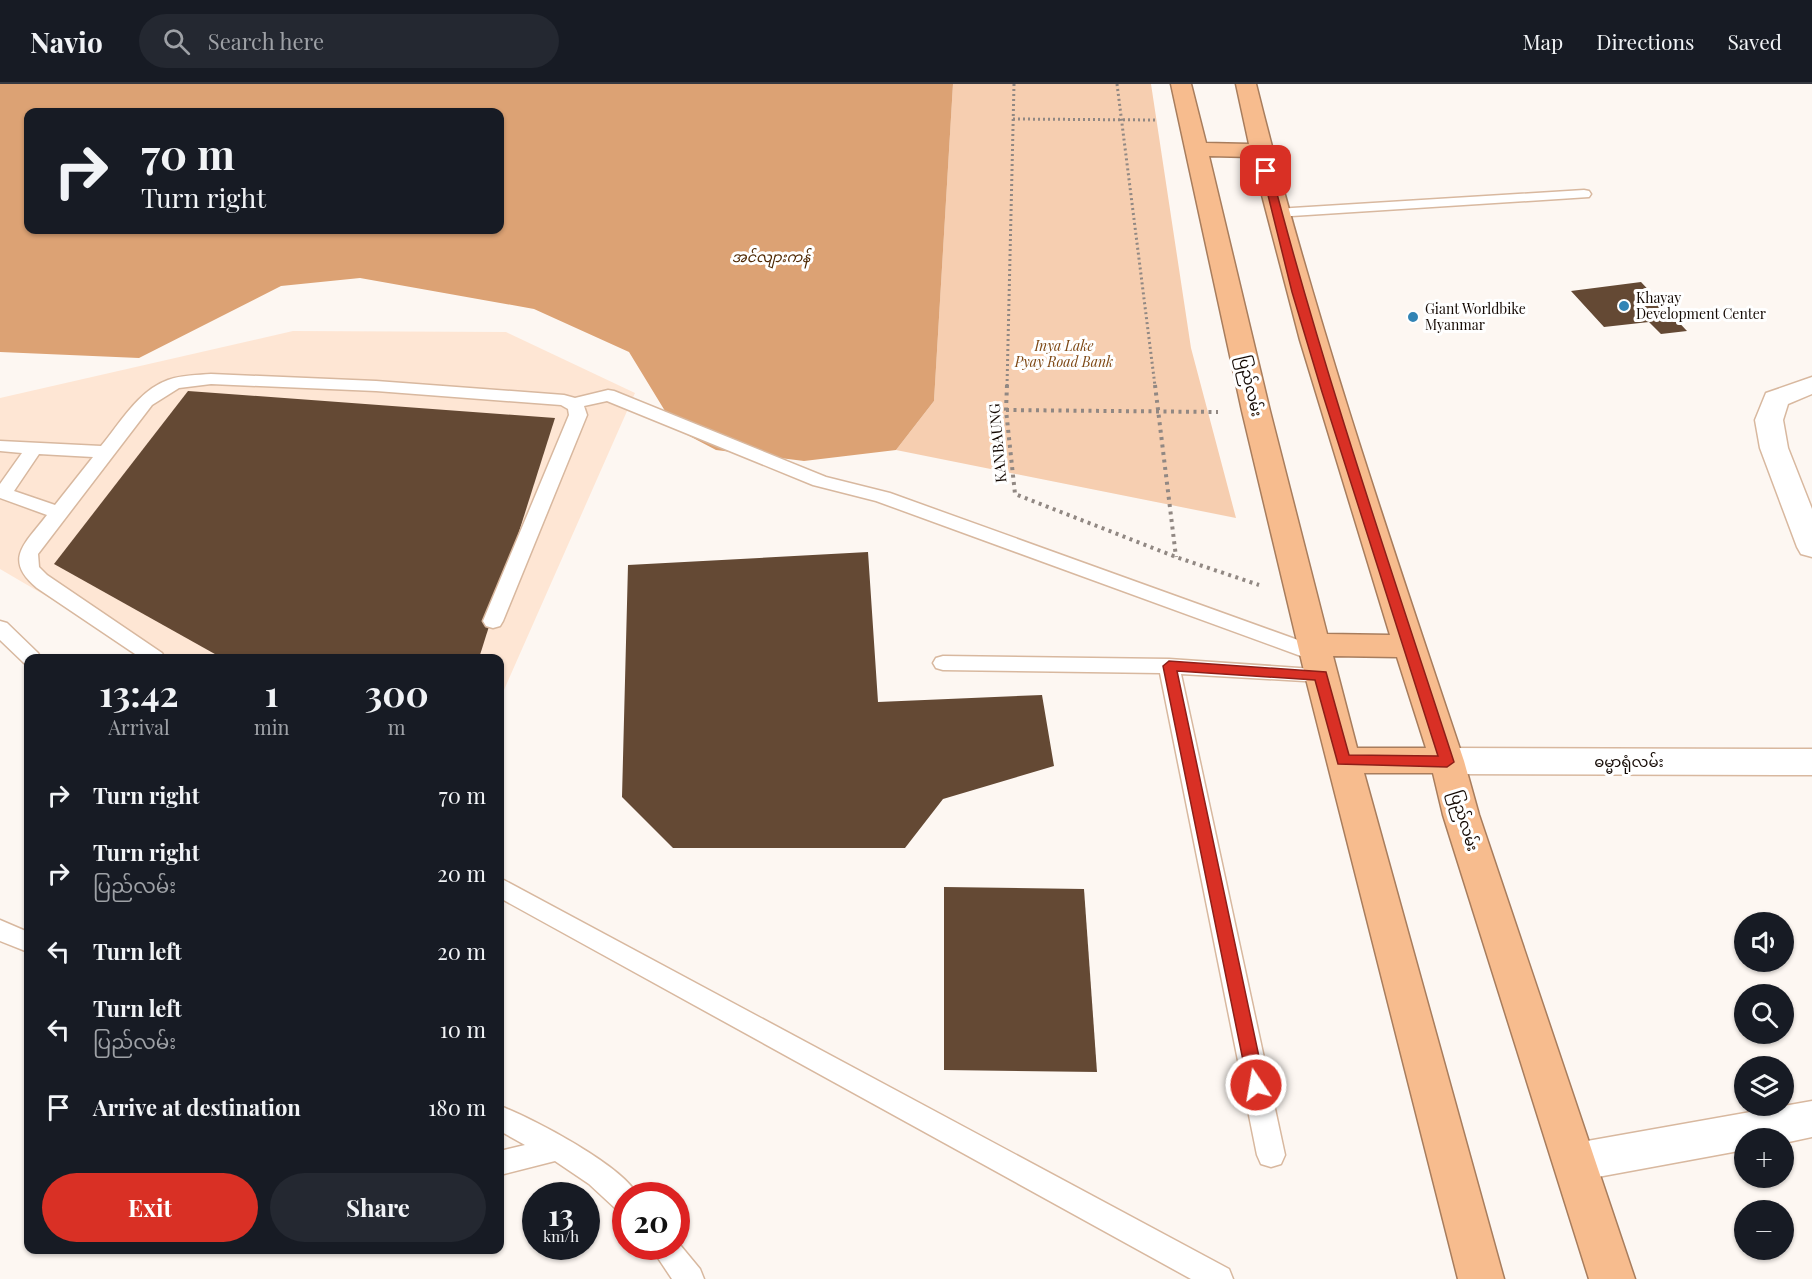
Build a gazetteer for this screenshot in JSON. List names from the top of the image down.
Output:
{
  "streets": {
    "highway": ["ပြည်လမ်း"],
    "street": ["ဓမ္မာရုံလမ်း"],
    "path": ["KANBAUNG"]
  },
  "crossings": [
    ["ပြည်လမ်း", "KANBAUNG"],
    ["ပြည်လမ်း", "ဓမ္မာရုံလမ်း"]
  ],
  "water": ["အင်လျားကန်"],
  "parks": ["Inya Lake Pyay Road Bank"],
  "places": ["Khayay Development Center", "Giant Worldbike Myanmar"],
  "page": {
    "header": "Navio",
    "search": "Search here",
    "nav": ["Map", "Directions", "Saved"],
    "turn": ["70 m", "Turn right"],
    "eta": [
      "13:42",
      "Arrival",
      "1",
      "min",
      "300",
      "m"
    ],
    "list": [
      {
        "name": "Turn right",
        "value": "70 m"
      },
      {
        "name": "Turn right",
        "note": "ပြည်လမ်း",
        "value": "20 m"
      },
      {
        "name": "Turn left",
        "value": "20 m"
      },
      {
        "name": "Turn left",
        "note": "ပြည်လမ်း",
        "value": "10 m"
      },
      {
        "name": "Arrive at destination",
        "value": "180 m"
      }
    ],
    "map_buttons": ["+", "−"],
    "buttons": ["Exit", "Share"],
    "speed": "13 km/h",
    "limit": "20"
  }
}
